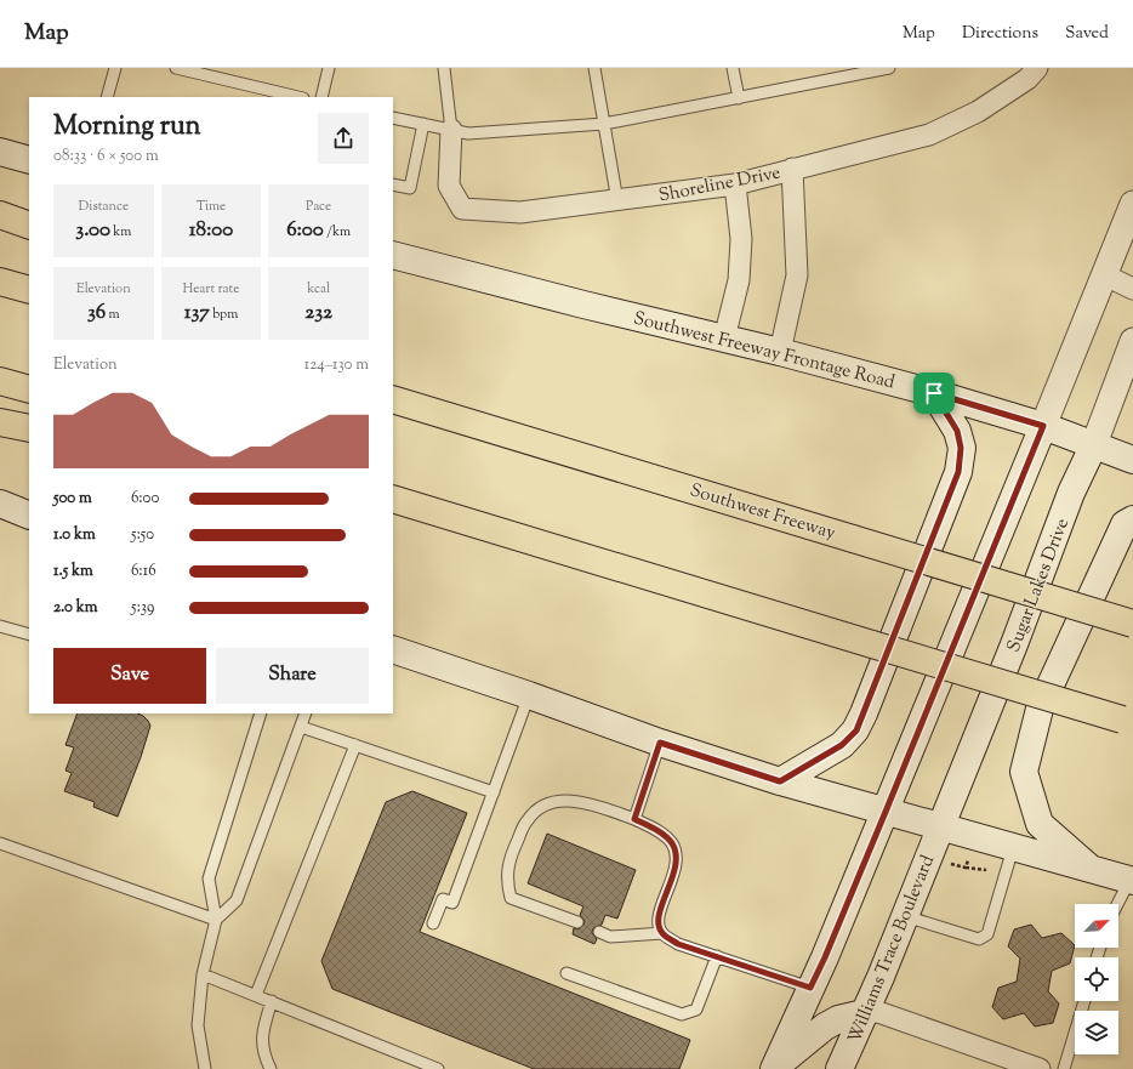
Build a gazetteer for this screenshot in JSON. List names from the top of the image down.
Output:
{
  "streets": {
    "highway": ["Southwest Freeway"],
    "main road": ["Southwest Freeway Frontage Road", "Sugar Lakes Drive", "Williams Trace Boulevard"],
    "street": ["Shoreline Drive"]
  },
  "crossings": [
    ["Southwest Freeway Frontage Road", "Sugar Lakes Drive"],
    ["Sugar Lakes Drive", "Williams Trace Boulevard"]
  ],
  "north": "top right",
  "page": {
    "header": "Map",
    "nav": ["Map", "Directions", "Saved"],
    "heading": ["Morning run", "08:33 · 6 × 500 m"],
    "stats": [
      ["Distance", "3.00 km"],
      ["Time", "18:00"],
      ["Pace", "6:00 /km"],
      ["Elevation", "36 m"],
      ["Heart rate", "137 bpm"],
      ["kcal", "232"]
    ],
    "chart": ["Elevation", "124–130 m"],
    "list": [
      {
        "name": "500 m",
        "note": "6:00"
      },
      {
        "name": "1.0 km",
        "note": "5:50"
      },
      {
        "name": "1.5 km",
        "note": "6:16"
      },
      {
        "name": "2.0 km",
        "note": "5:39"
      }
    ],
    "buttons": ["Save", "Share"]
  }
}
